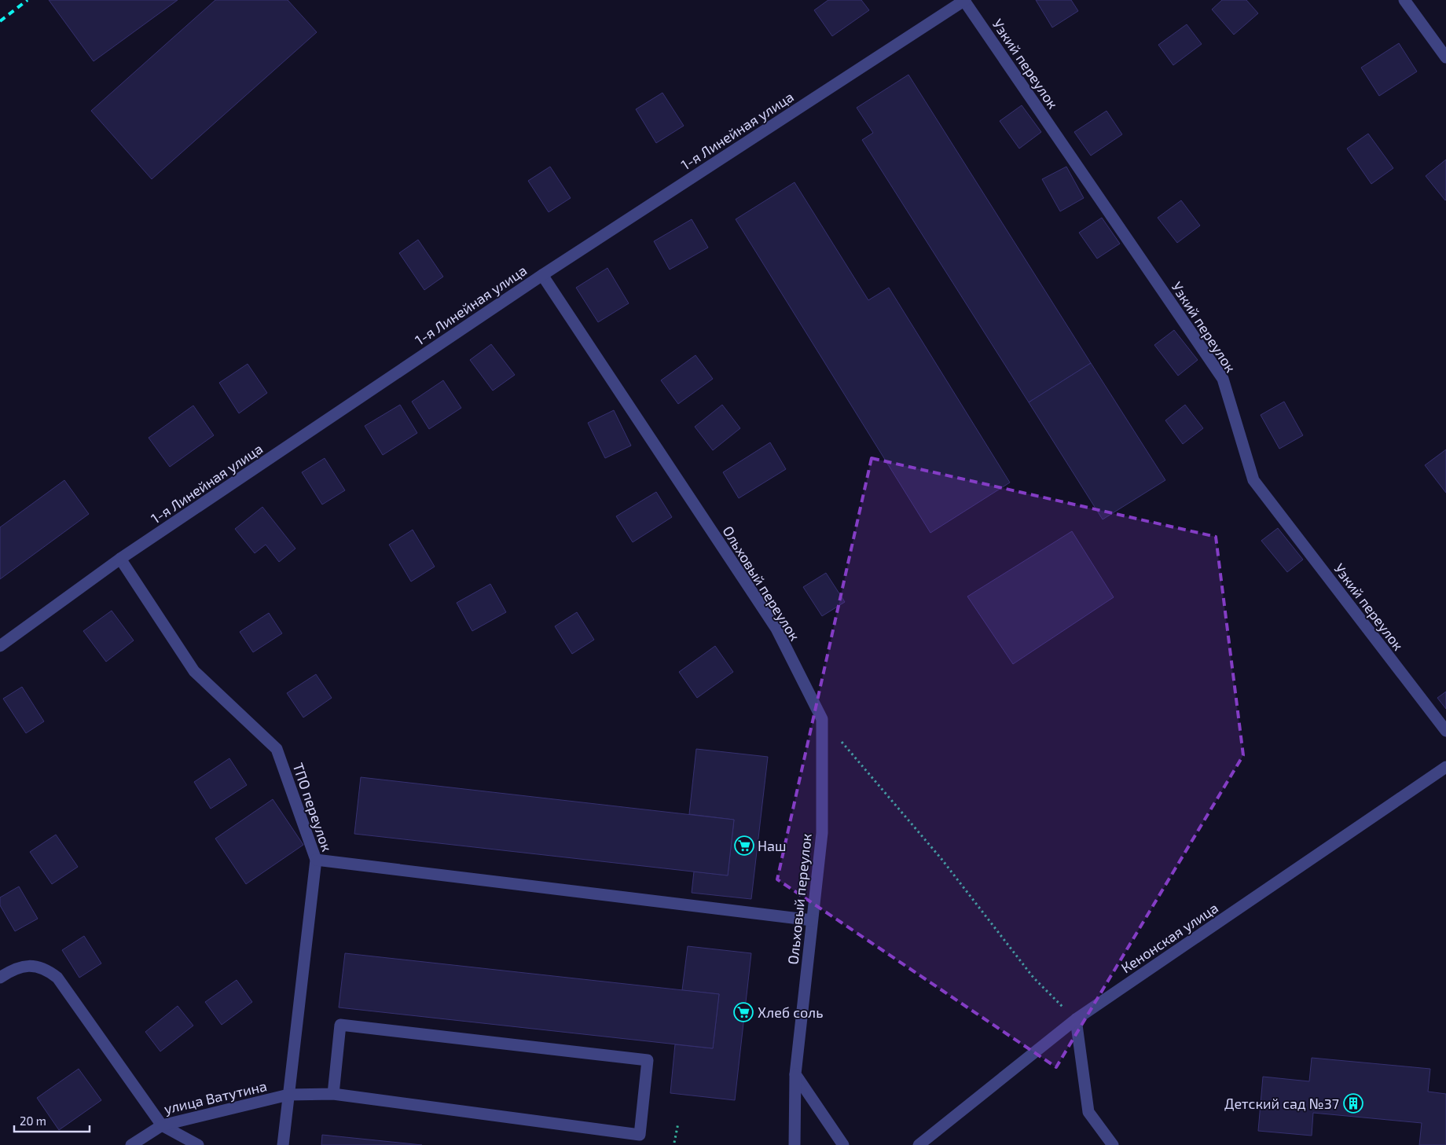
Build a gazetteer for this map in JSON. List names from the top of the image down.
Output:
{
  "streets": {
    "street": [
      "Узкий переулок",
      "1-я Линейная улица",
      "Ольховый переулок",
      "ТПО переулок",
      "Кенонская улица",
      "улица Ватутина"
    ]
  },
  "crossings": [
    ["Узкий переулок", "1-я Линейная улица"],
    ["1-я Линейная улица", "Ольховый переулок"],
    ["1-я Линейная улица", "ТПО переулок"],
    ["ТПО переулок", "улица Ватутина"]
  ],
  "places": {
    "supermarket": ["Наш", "Хлеб соль"],
    "building": ["Детский сад №37"]
  },
  "scale_bar": "20 m"
}
